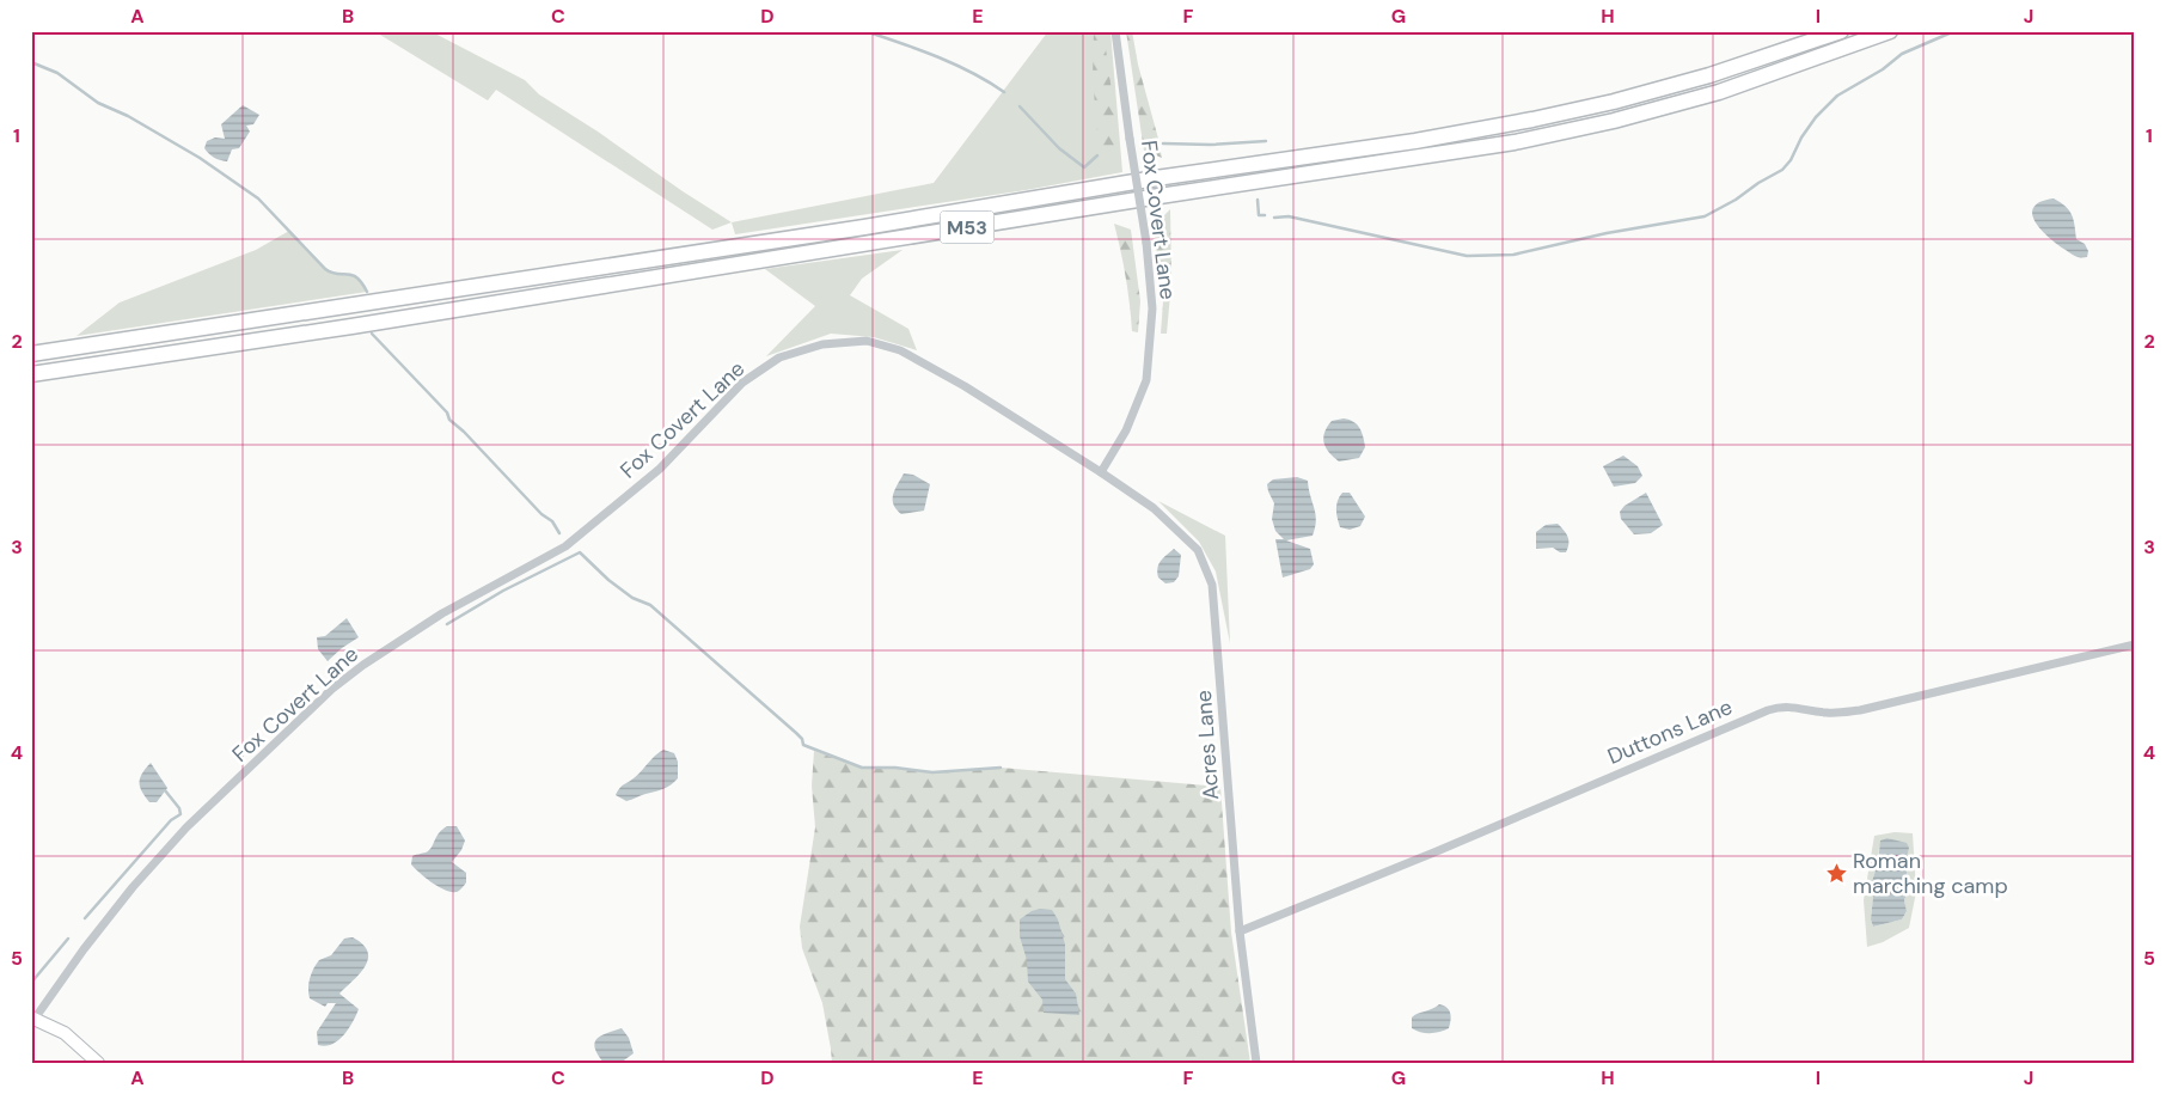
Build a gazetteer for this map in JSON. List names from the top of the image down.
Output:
{
  "streets": {
    "highway": ["M53"],
    "street": ["Fox Covert Lane", "Duttons Lane", "Acres Lane"]
  },
  "crossings": [
    ["Fox Covert Lane", "Acres Lane"],
    ["Duttons Lane", "Acres Lane"]
  ],
  "places": {
    "place": ["Roman marching camp"]
  },
  "grid": {
    "columns": [
      "A",
      "B",
      "C",
      "D",
      "E",
      "F",
      "G",
      "H",
      "I",
      "J"
    ],
    "rows": [
      "1",
      "2",
      "3",
      "4",
      "5"
    ]
  }
}
